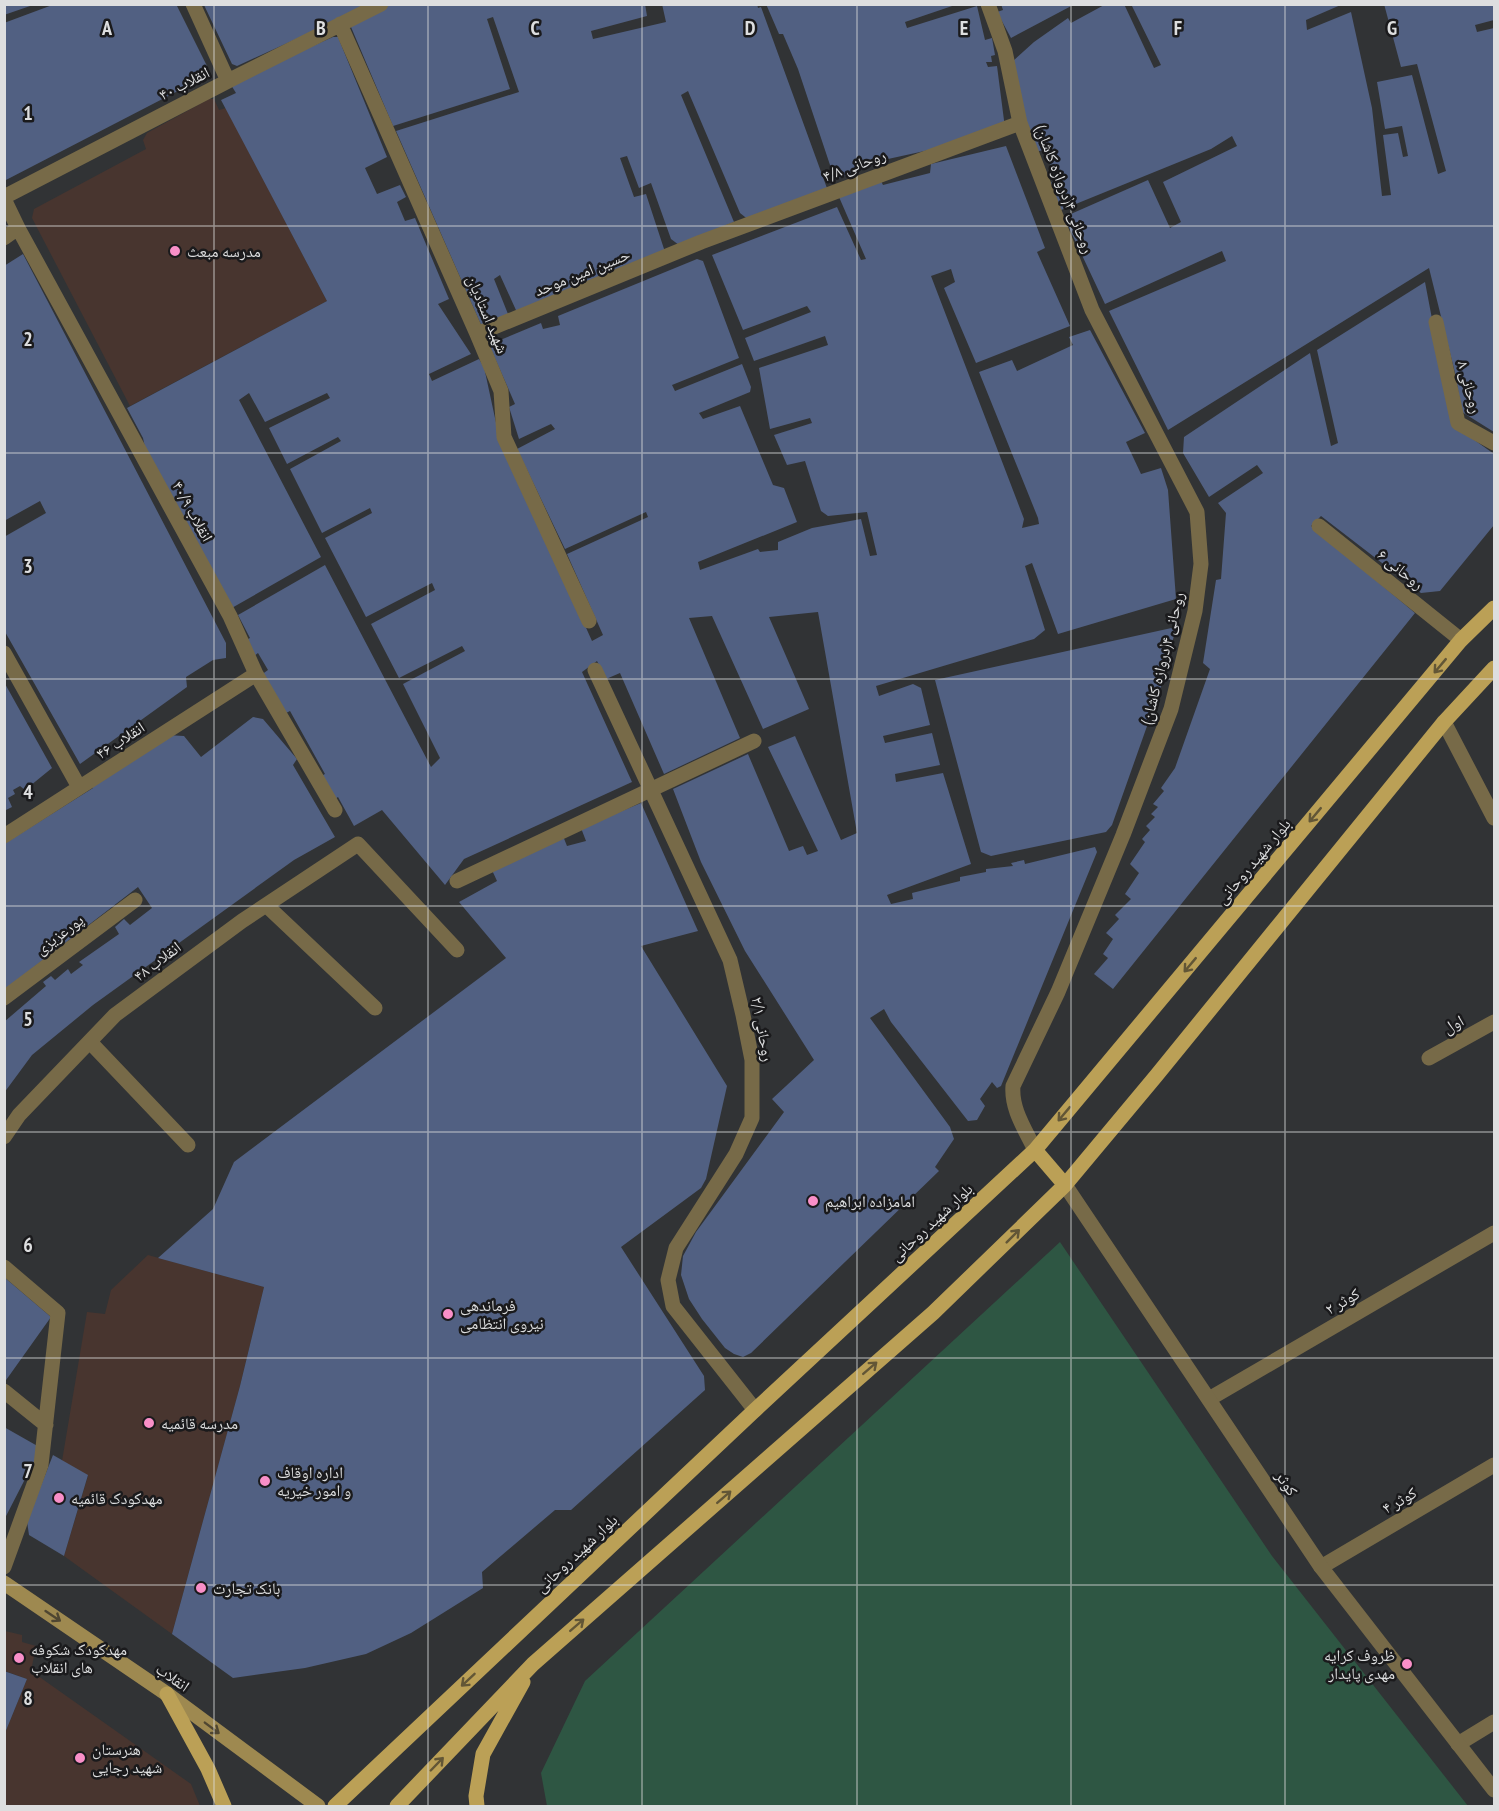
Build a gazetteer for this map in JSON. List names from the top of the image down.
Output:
{
  "streets": {
    "main road": ["بلوار شهید روحانی", "انقلاب"],
    "street": [
      "انقلاب ۴۰",
      "روحانی ۴/۸",
      "روحانی ۴(دروازه کاشان)",
      "حسین امین موحد",
      "شهید استادیان",
      "روحانی ۸",
      "انقلاب ۴۰/۹",
      "روحانی ۶",
      "انقلاب ۴۶",
      "پورعزیزی",
      "انقلاب ۴۸",
      "اول",
      "روحانی ۲/۱",
      "کوثر ۲",
      "کوثر",
      "کوثر ۴"
    ]
  },
  "crossings": [
    ["انقلاب ۴۰", "شهید استادیان"],
    ["انقلاب ۴۰", "انقلاب ۴۰/۹"],
    ["روحانی ۴/۸", "روحانی ۴(دروازه کاشان)"],
    ["روحانی ۴/۸", "حسین امین موحد"],
    ["روحانی ۴(دروازه کاشان)", "بلوار شهید روحانی"],
    ["حسین امین موحد", "شهید استادیان"],
    ["انقلاب ۴۰/۹", "انقلاب ۴۶"],
    ["روحانی ۶", "بلوار شهید روحانی"],
    ["بلوار شهید روحانی", "روحانی ۲/۱"],
    ["کوثر ۲", "کوثر"],
    ["کوثر", "کوثر ۴"]
  ],
  "one_way": ["انقلاب"],
  "places": [
    "مدرسه مبعث",
    "امامزاده ابراهیم",
    "فرماندهی نیروی انتظامی",
    "مدرسه قائمیه",
    "اداره اوقاف و امور خیریه",
    "مهدکودک قائمیه",
    "بانک تجارت",
    "مهدکودک شکوفه های انقلاب",
    "ظروف کرایه مهدی پایدار",
    "هنرستان شهید رجایی"
  ],
  "grid": {
    "columns": [
      "A",
      "B",
      "C",
      "D",
      "E",
      "F",
      "G"
    ],
    "rows": [
      "1",
      "2",
      "3",
      "4",
      "5",
      "6",
      "7",
      "8"
    ]
  }
}
